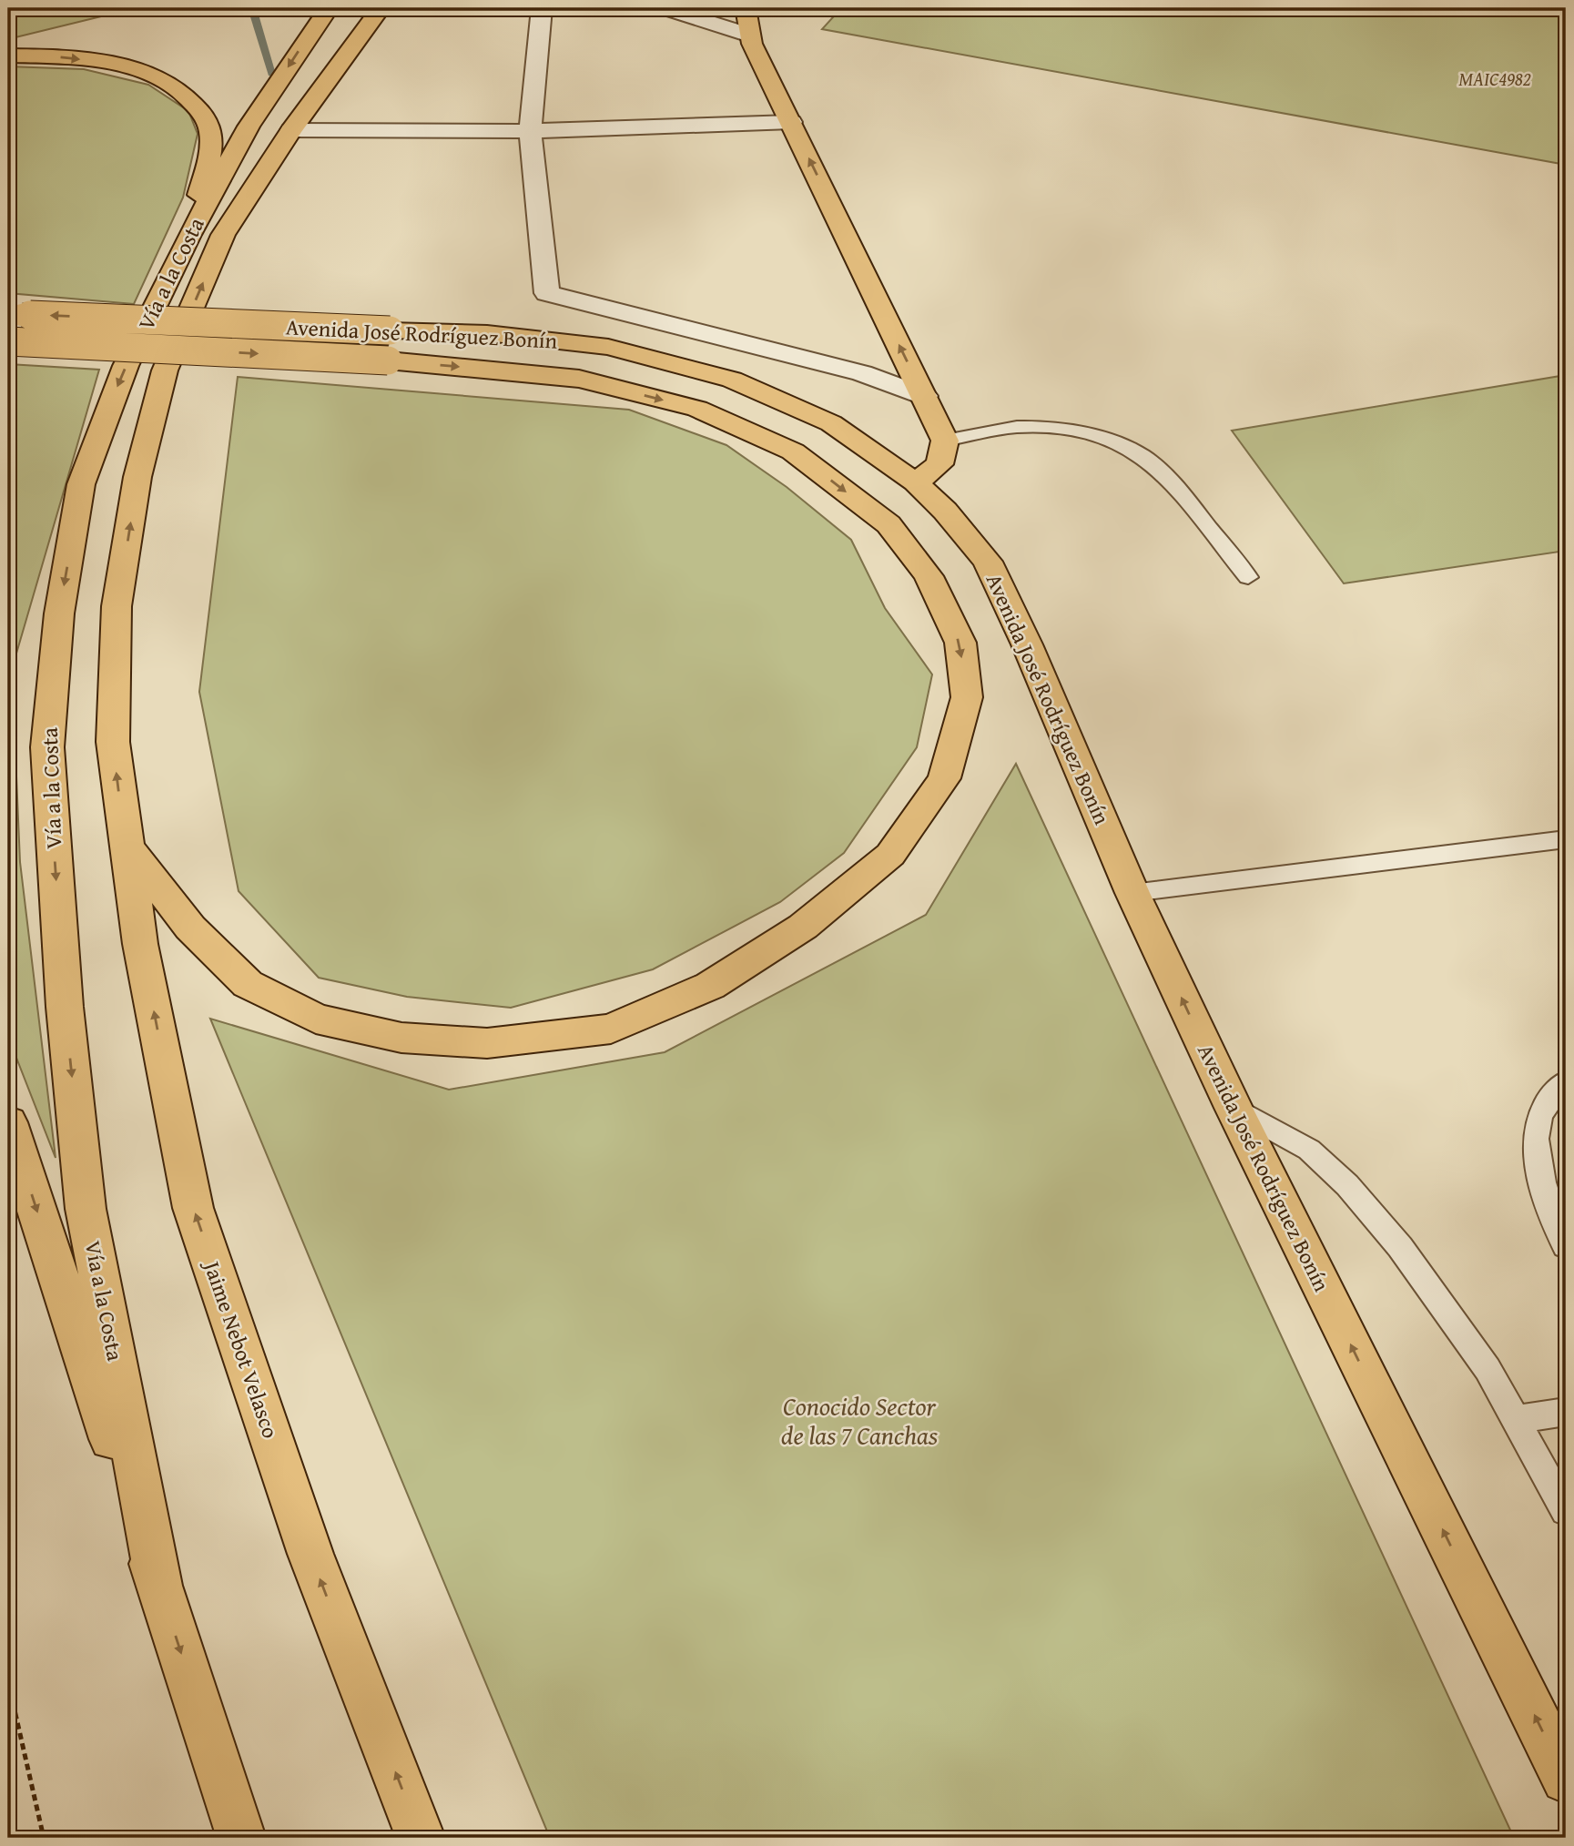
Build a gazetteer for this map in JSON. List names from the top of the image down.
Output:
{
  "streets": {
    "main road": ["Vía a la Costa", "Avenida José Rodríguez Bonín", "Jaime Nebot Velasco"]
  },
  "crossings": [
    ["Vía a la Costa", "Avenida José Rodríguez Bonín"],
    ["Vía a la Costa", "Jaime Nebot Velasco"],
    ["Avenida José Rodríguez Bonín", "Jaime Nebot Velasco"]
  ],
  "parks": ["MAIC4982", "Conocido Sector de las 7 Canchas"]
}
